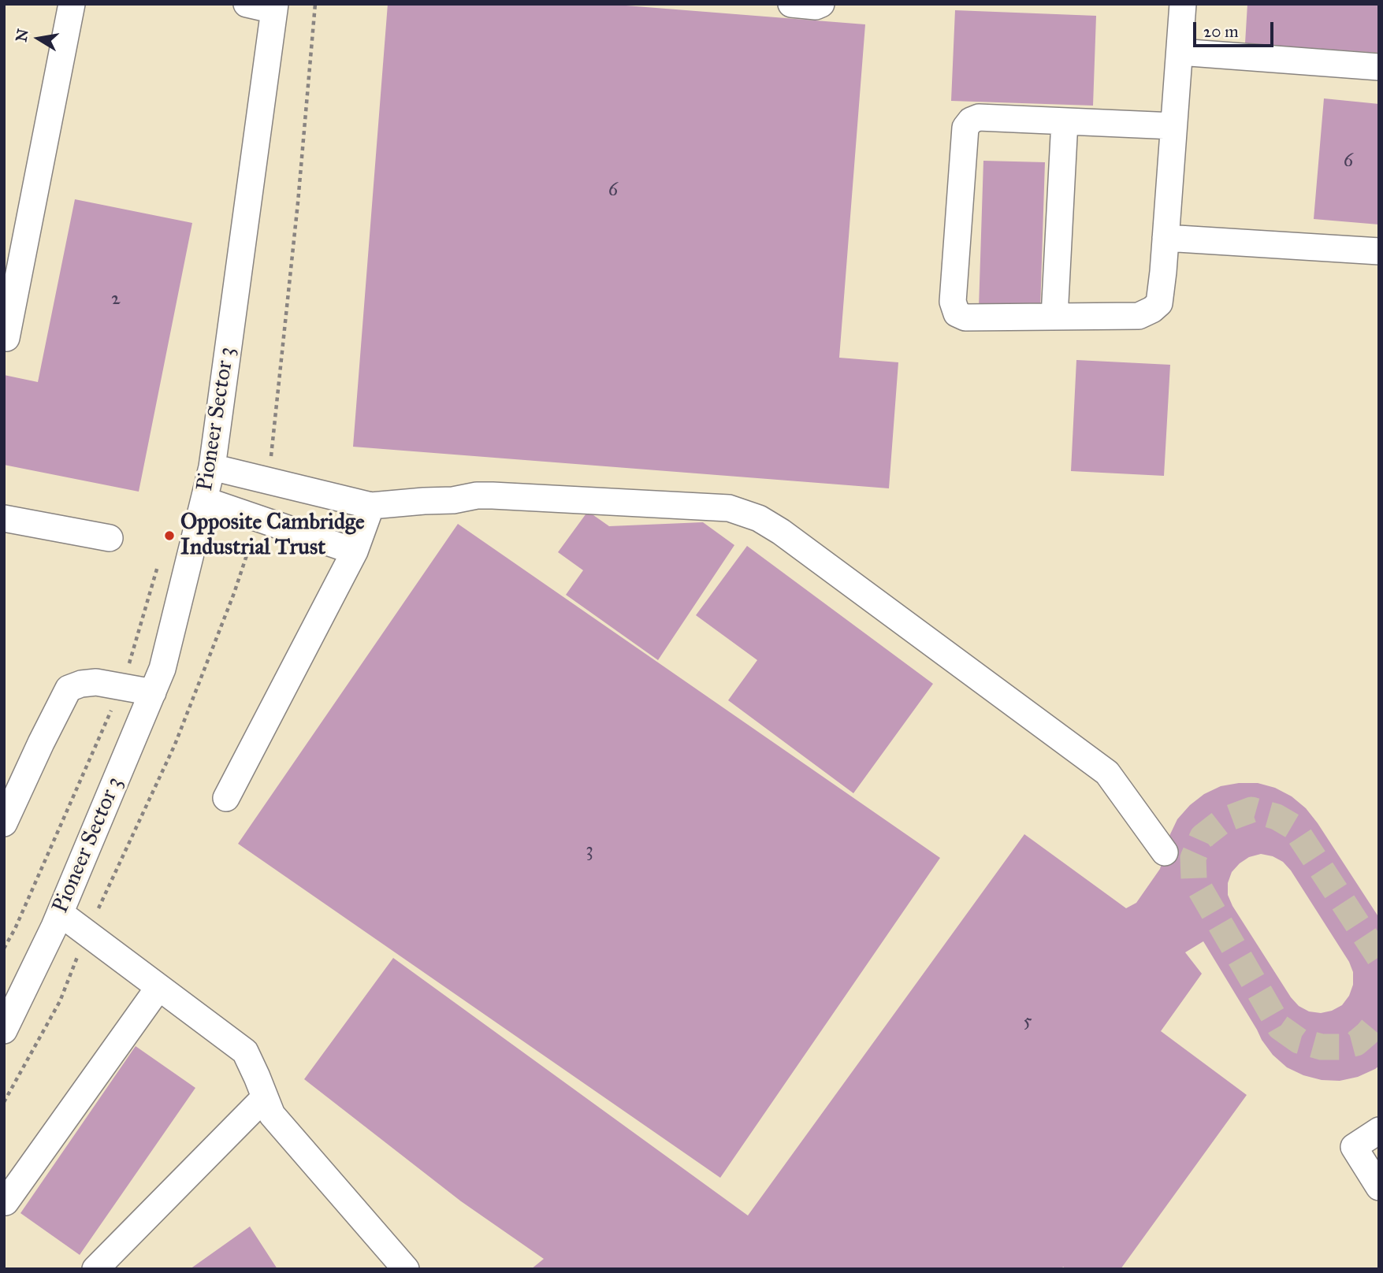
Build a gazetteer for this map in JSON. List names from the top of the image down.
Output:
{
  "streets": {
    "street": ["Pioneer Sector 3"]
  },
  "places": ["Opposite Cambridge Industrial Trust"],
  "house_numbers": [
    "6",
    "6",
    "2",
    "3",
    "5"
  ],
  "scale_bar": "20 m",
  "north": "left"
}
